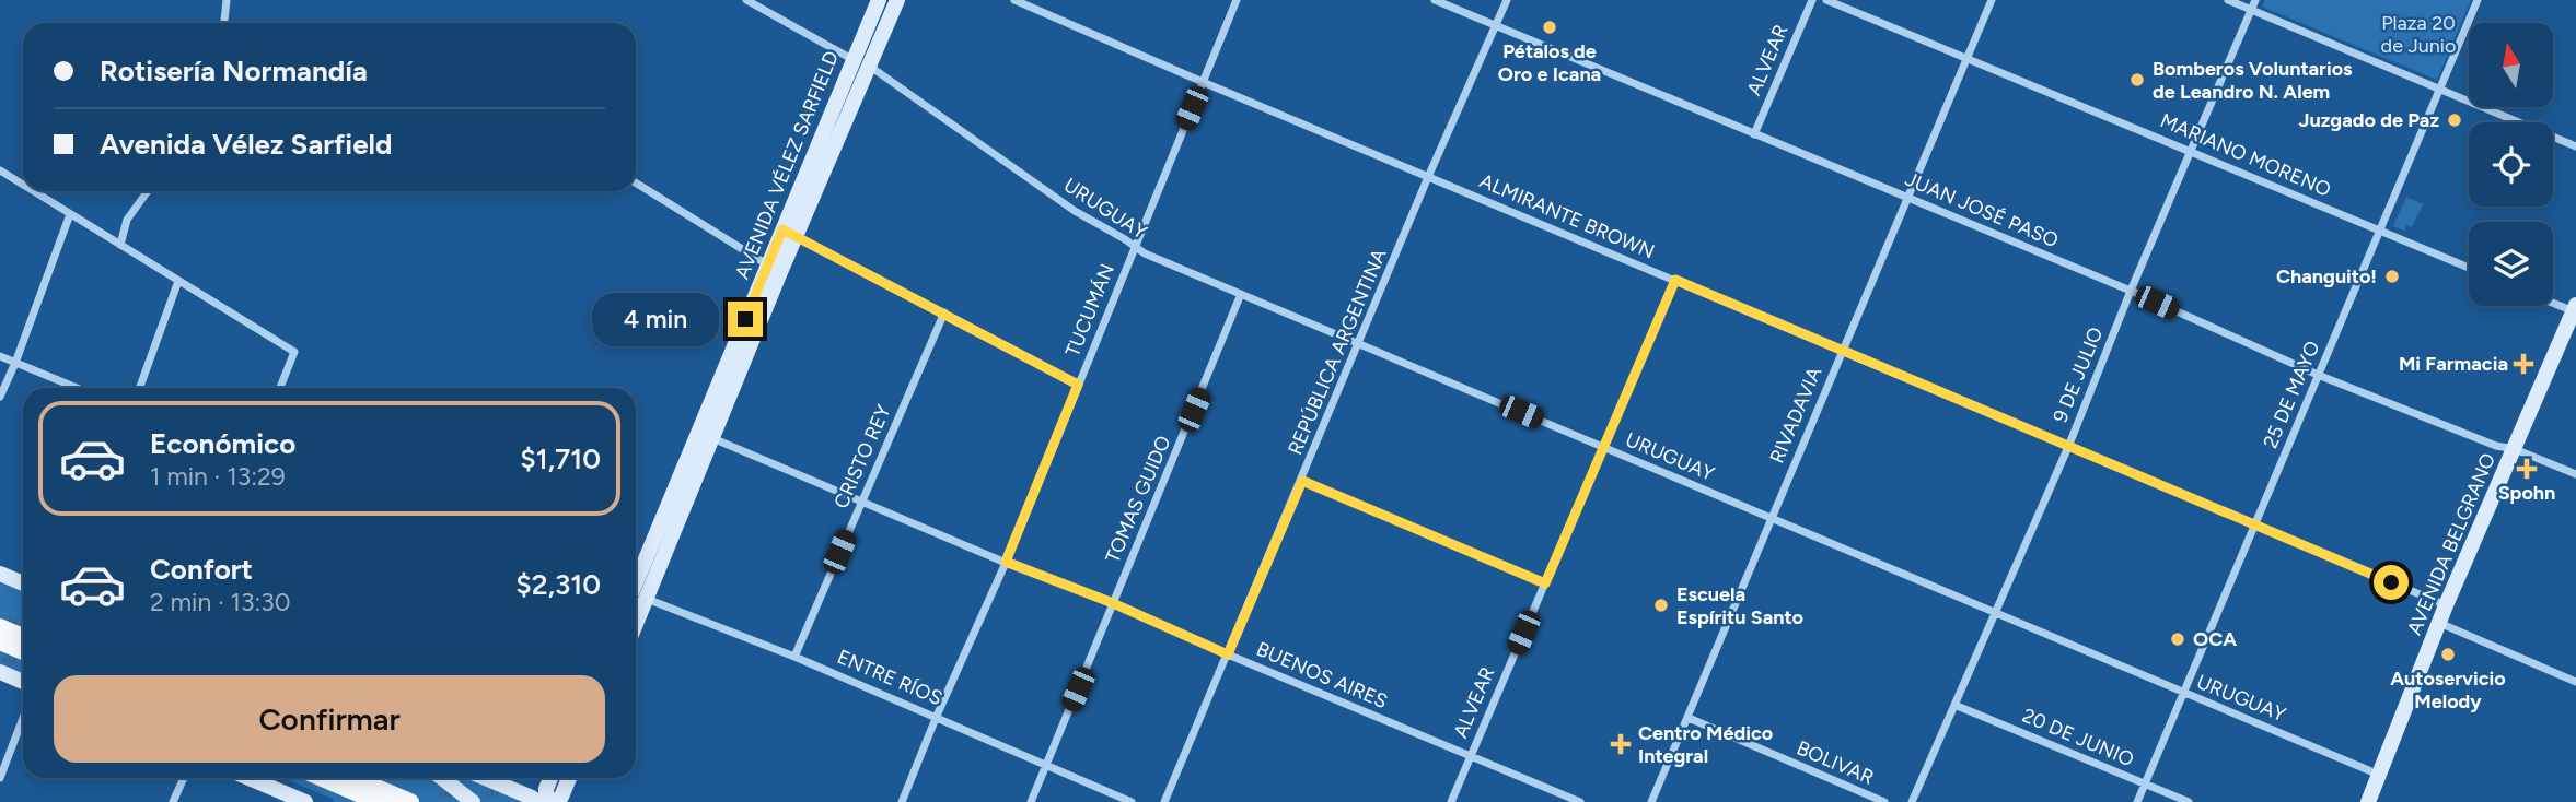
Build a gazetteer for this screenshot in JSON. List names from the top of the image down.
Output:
{
  "streets": {
    "main road": ["AVENIDA VÉLEZ SARFIELD", "AVENIDA BELGRANO"],
    "street": [
      "ALVEAR",
      "MARIANO MORENO",
      "URUGUAY",
      "JUAN JOSÉ PASO",
      "ALMIRANTE BROWN",
      "TUCUMÁN",
      "REPÚBLICA ARGENTINA",
      "9 DE JULIO",
      "25 DE MAYO",
      "RIVADAVIA",
      "CRISTO REY",
      "TOMAS GUIDO",
      "BUENOS AIRES",
      "ENTRE RÍOS",
      "20 DE JUNIO",
      "BOLIVAR"
    ]
  },
  "crossings": [
    ["ALVEAR", "URUGUAY"],
    ["ALVEAR", "JUAN JOSÉ PASO"],
    ["ALVEAR", "ALMIRANTE BROWN"],
    ["ALVEAR", "BUENOS AIRES"],
    ["MARIANO MORENO", "9 DE JULIO"],
    ["MARIANO MORENO", "25 DE MAYO"],
    ["MARIANO MORENO", "RIVADAVIA"],
    ["AVENIDA VÉLEZ SARFIELD", "URUGUAY"],
    ["AVENIDA VÉLEZ SARFIELD", "BUENOS AIRES"],
    ["AVENIDA VÉLEZ SARFIELD", "ENTRE RÍOS"],
    ["URUGUAY", "TUCUMÁN"],
    ["URUGUAY", "REPÚBLICA ARGENTINA"],
    ["URUGUAY", "9 DE JULIO"],
    ["URUGUAY", "25 DE MAYO"],
    ["URUGUAY", "RIVADAVIA"],
    ["URUGUAY", "TOMAS GUIDO"],
    ["URUGUAY", "AVENIDA BELGRANO"],
    ["JUAN JOSÉ PASO", "REPÚBLICA ARGENTINA"],
    ["JUAN JOSÉ PASO", "9 DE JULIO"],
    ["JUAN JOSÉ PASO", "25 DE MAYO"],
    ["JUAN JOSÉ PASO", "RIVADAVIA"],
    ["JUAN JOSÉ PASO", "AVENIDA BELGRANO"],
    ["ALMIRANTE BROWN", "TUCUMÁN"],
    ["ALMIRANTE BROWN", "REPÚBLICA ARGENTINA"],
    ["ALMIRANTE BROWN", "9 DE JULIO"],
    ["ALMIRANTE BROWN", "25 DE MAYO"],
    ["ALMIRANTE BROWN", "RIVADAVIA"],
    ["ALMIRANTE BROWN", "AVENIDA BELGRANO"],
    ["TUCUMÁN", "BUENOS AIRES"],
    ["TUCUMÁN", "ENTRE RÍOS"],
    ["REPÚBLICA ARGENTINA", "BUENOS AIRES"],
    ["9 DE JULIO", "20 DE JUNIO"],
    ["25 DE MAYO", "20 DE JUNIO"],
    ["RIVADAVIA", "BOLIVAR"],
    ["CRISTO REY", "BUENOS AIRES"],
    ["CRISTO REY", "ENTRE RÍOS"],
    ["TOMAS GUIDO", "BUENOS AIRES"],
    ["TOMAS GUIDO", "ENTRE RÍOS"]
  ],
  "parks": ["Plaza 20 de Junio"],
  "places": {
    "other": [
      "Pétalos de Oro e Icana",
      "Bomberos Voluntarios de Leandro N. Alem",
      "Juzgado de Paz",
      "Changuito!",
      "Escuela Espíritu Santo",
      "OCA",
      "Autoservicio Melody"
    ],
    "health": ["Mi Farmacia", "Spohn", "Centro Médico Integral"]
  },
  "north": "top",
  "page": {
    "banner": ["Rotisería Normandía", "Avenida Vélez Sarfield"],
    "bubble": "4 min",
    "list": [
      {
        "name": "Económico",
        "note": "1 min · 13:29",
        "value": "$1,710"
      },
      {
        "name": "Confort",
        "note": "2 min · 13:30",
        "value": "$2,310"
      }
    ],
    "buttons": "Confirmar"
  }
}
